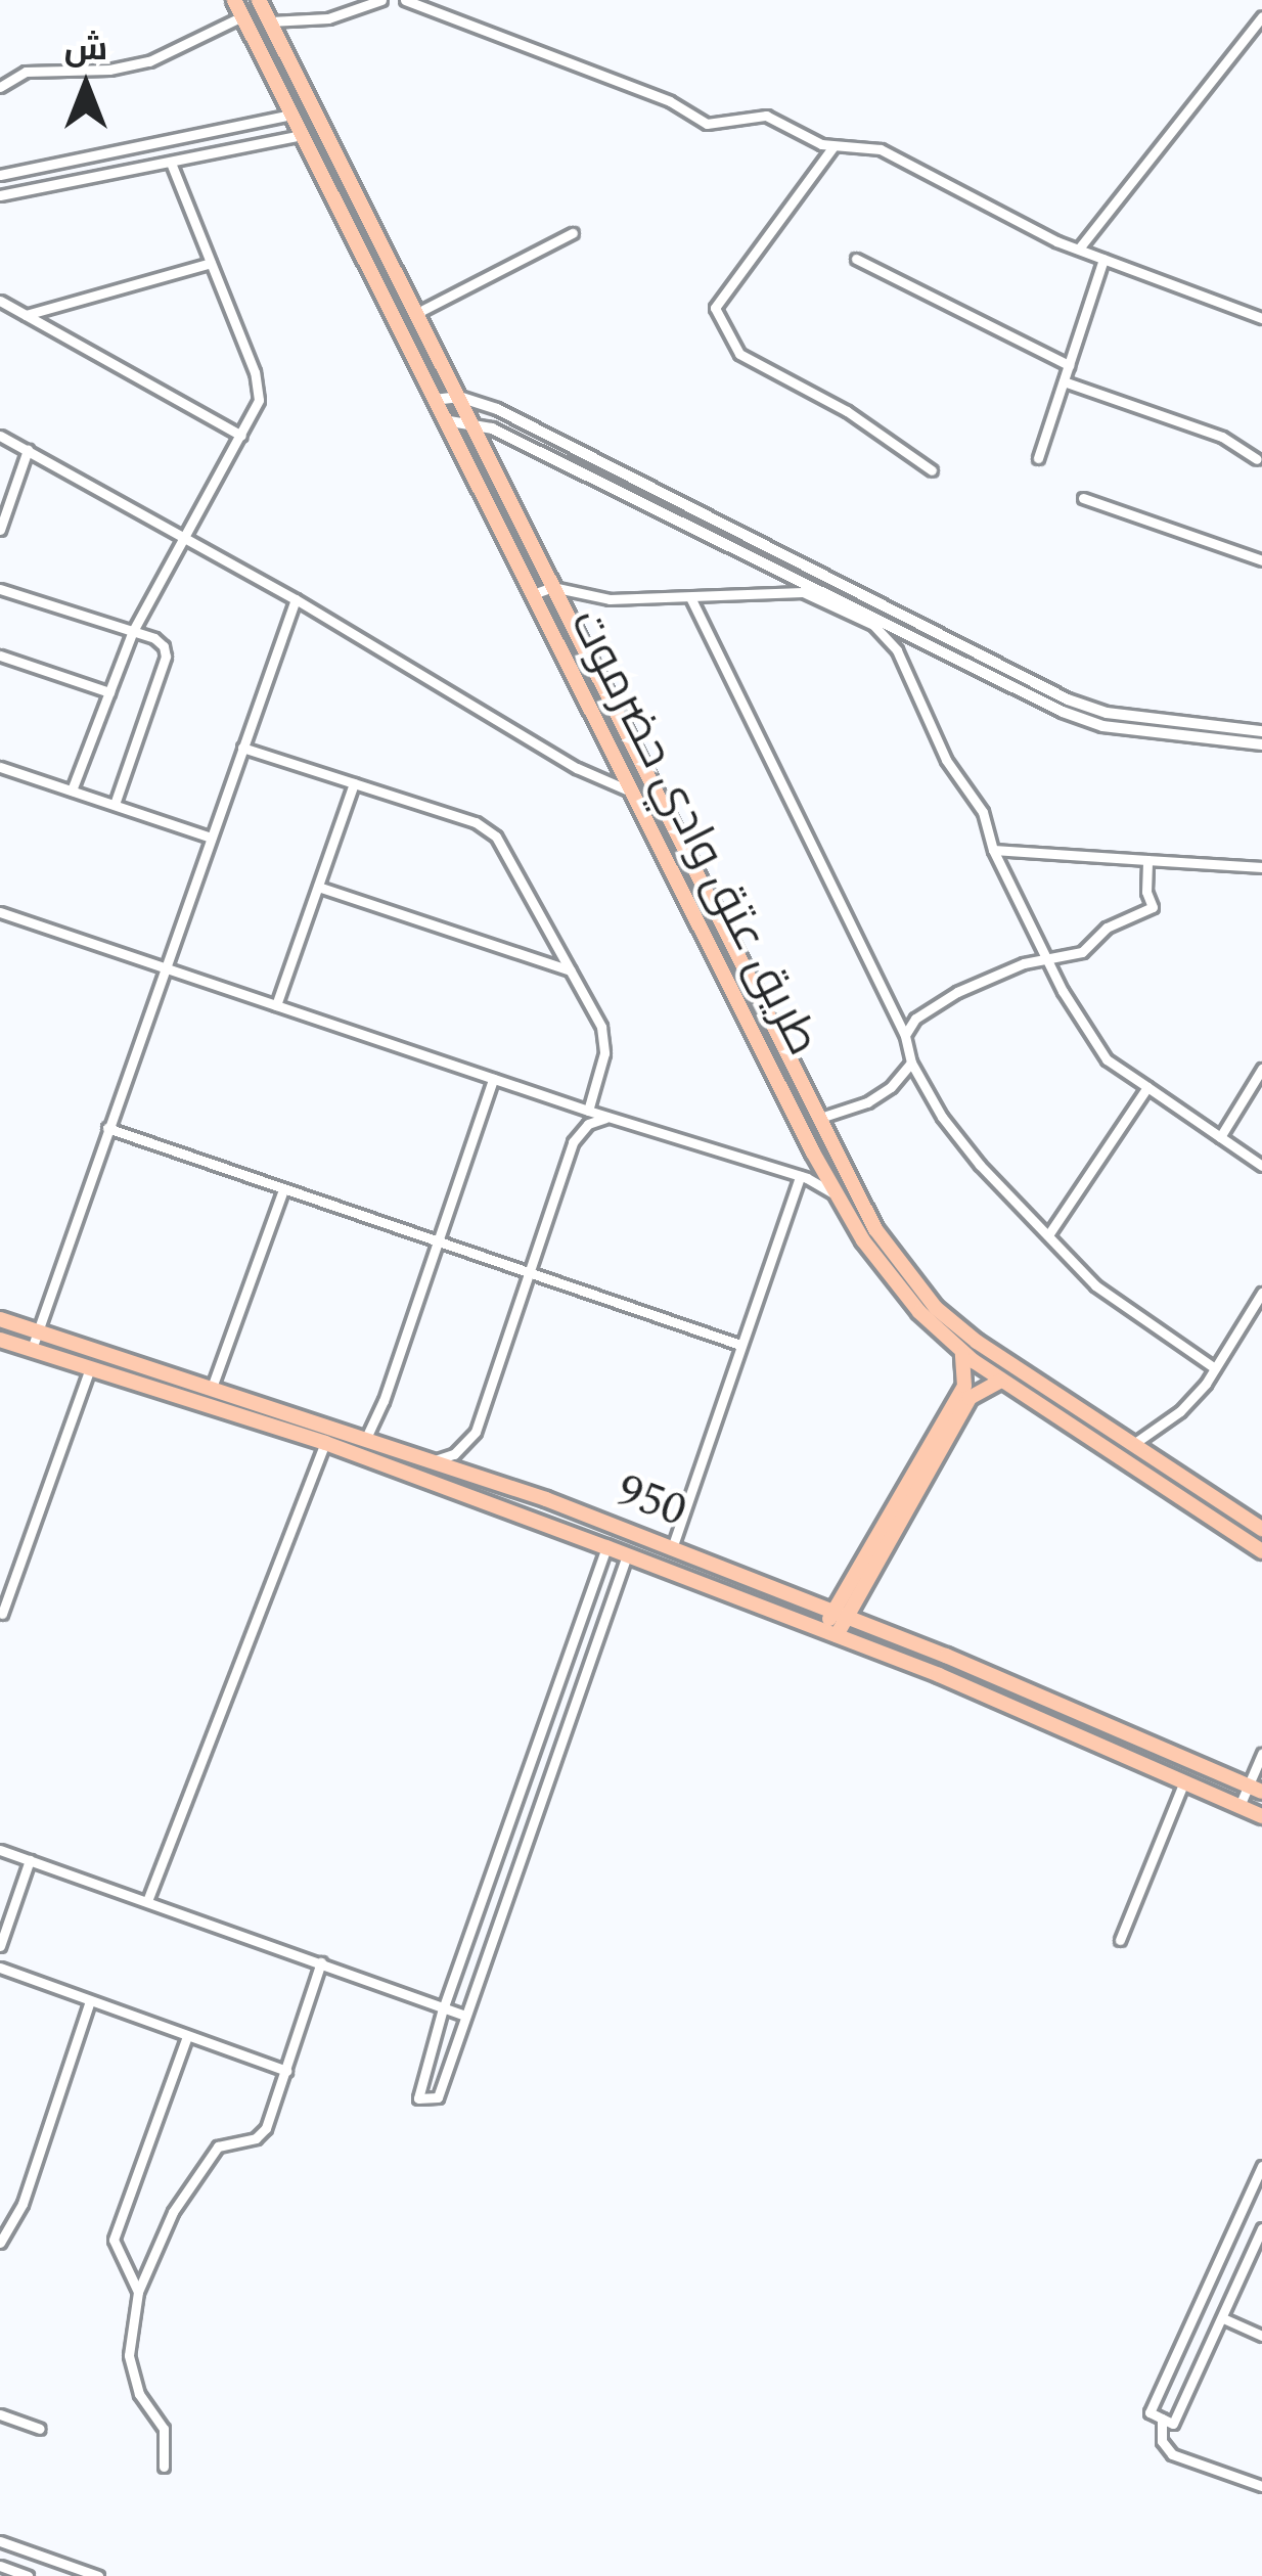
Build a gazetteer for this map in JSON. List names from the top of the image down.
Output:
{
  "streets": {
    "main road": ["طريق عتق وادي حضرموت", "950"]
  },
  "north": "top"
}
